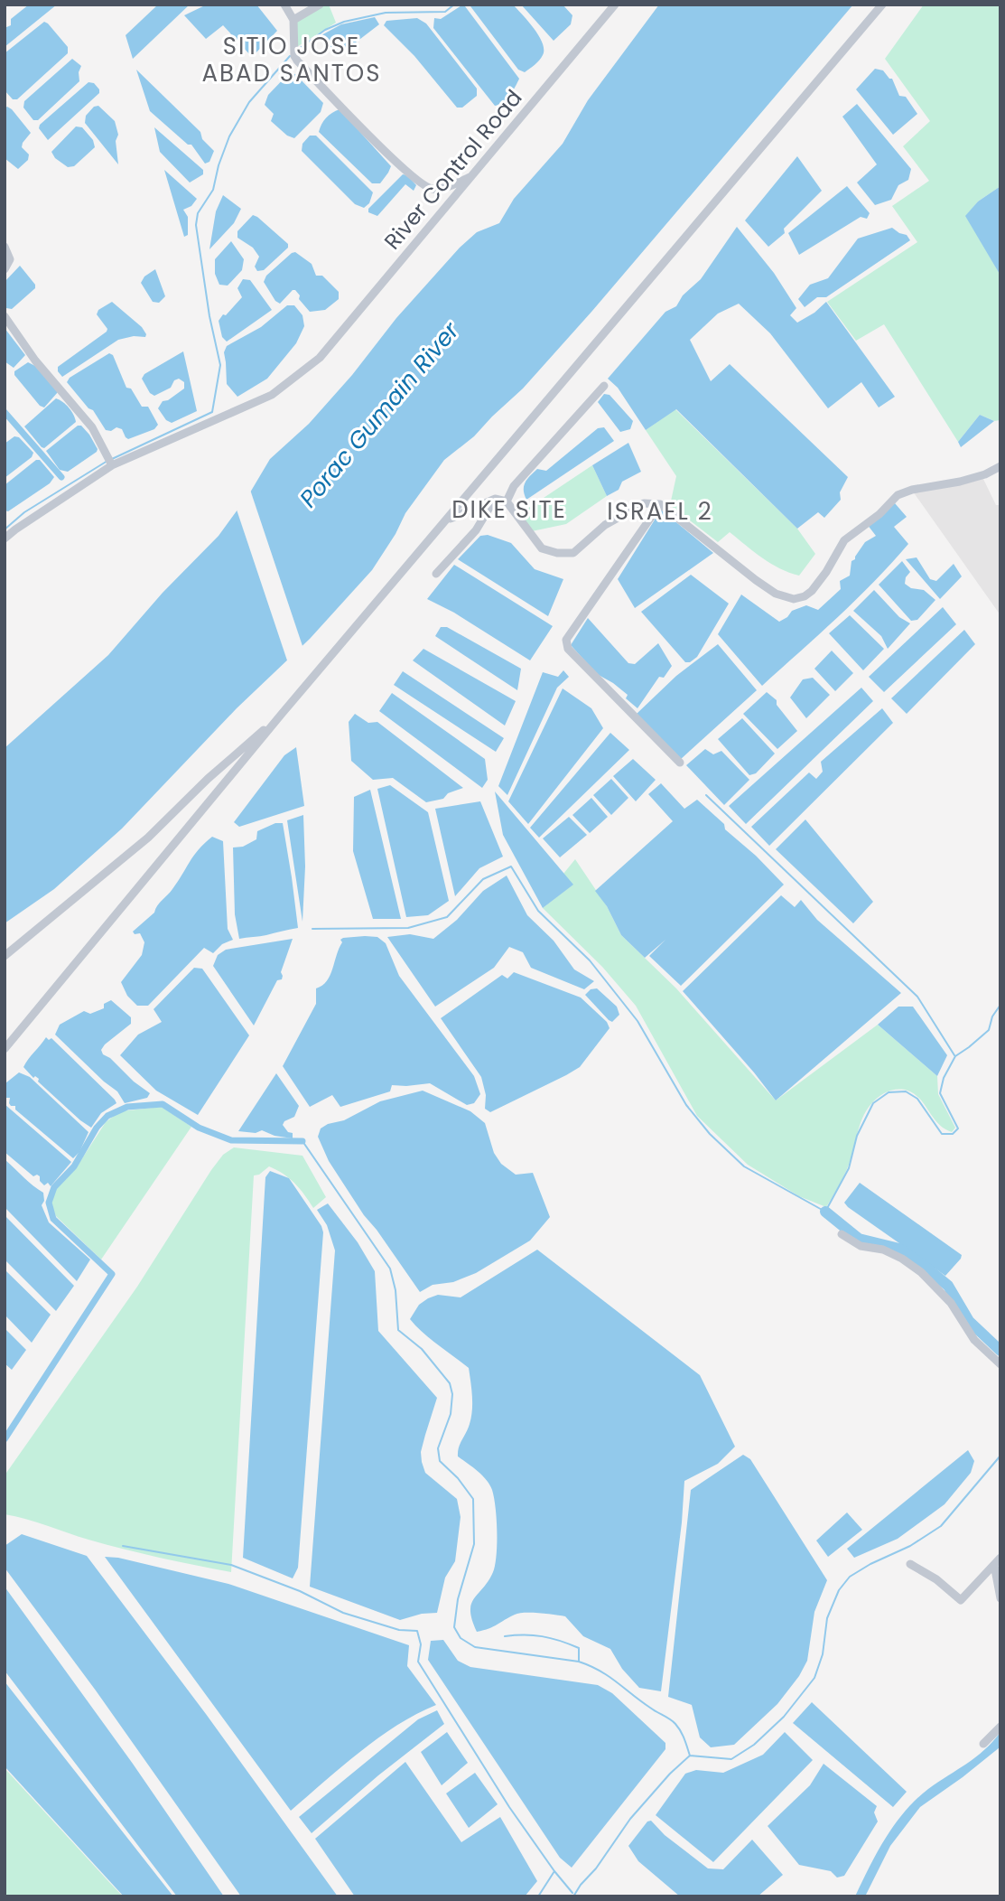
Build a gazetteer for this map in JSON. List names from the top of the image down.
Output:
{
  "streets": {
    "street": ["River Control Road"]
  },
  "districts": ["SITIO JOSE ABAD SANTOS", "DIKE SITE", "ISRAEL 2"],
  "water": ["Porac Gumain River"]
}
